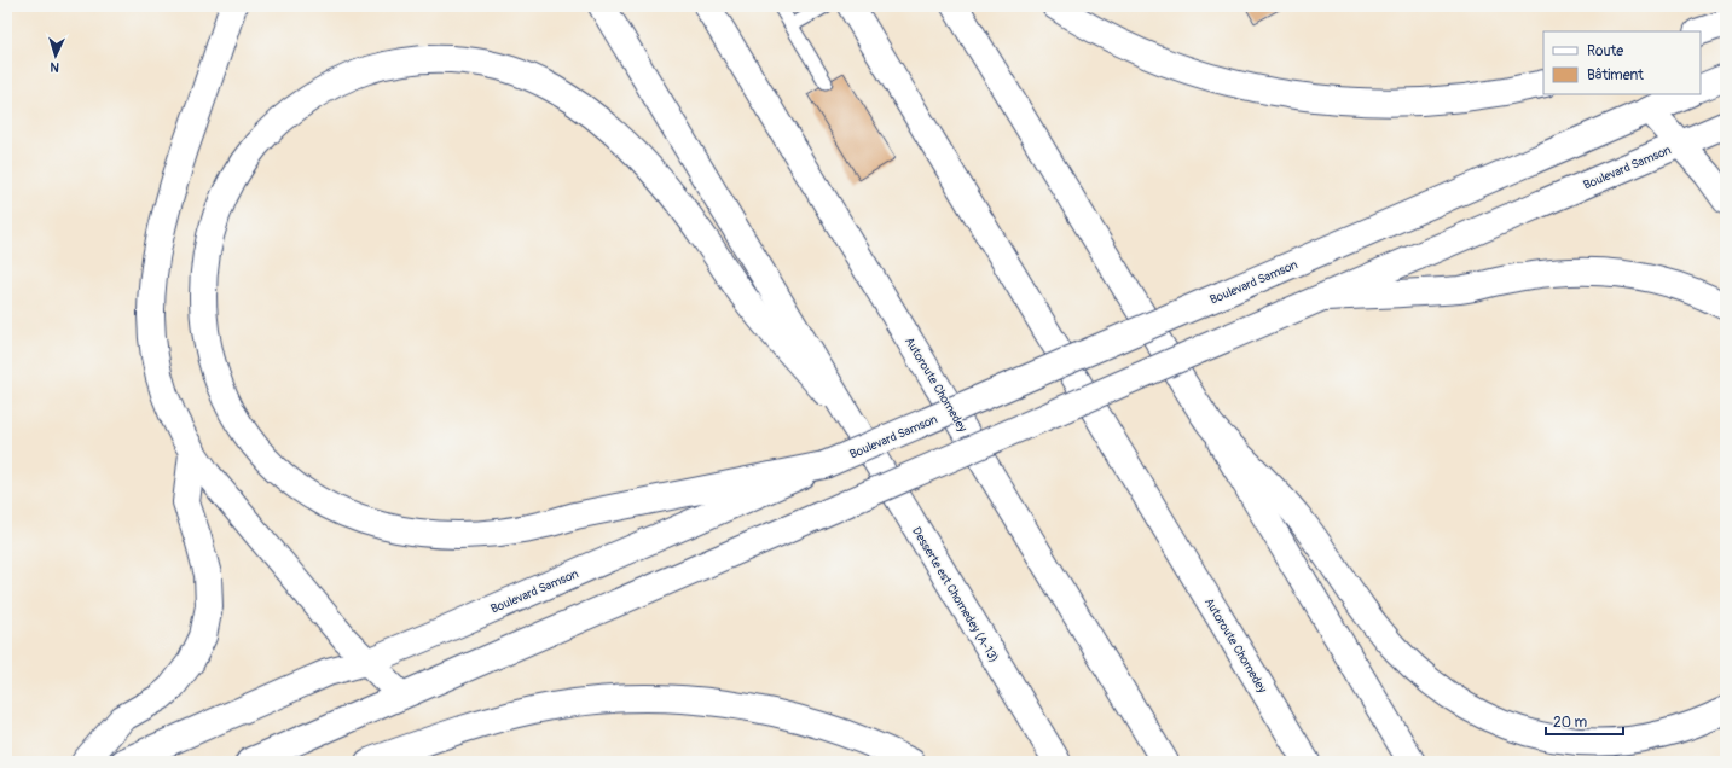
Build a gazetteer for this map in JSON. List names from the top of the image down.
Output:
{
  "streets": {
    "main road": ["Boulevard Samson", "Autoroute Chomedey", "Desserte est Chomedey (A-13)"]
  },
  "legend": ["Route", "Bâtiment"],
  "scale_bar": "20 m",
  "north": "bottom"
}
